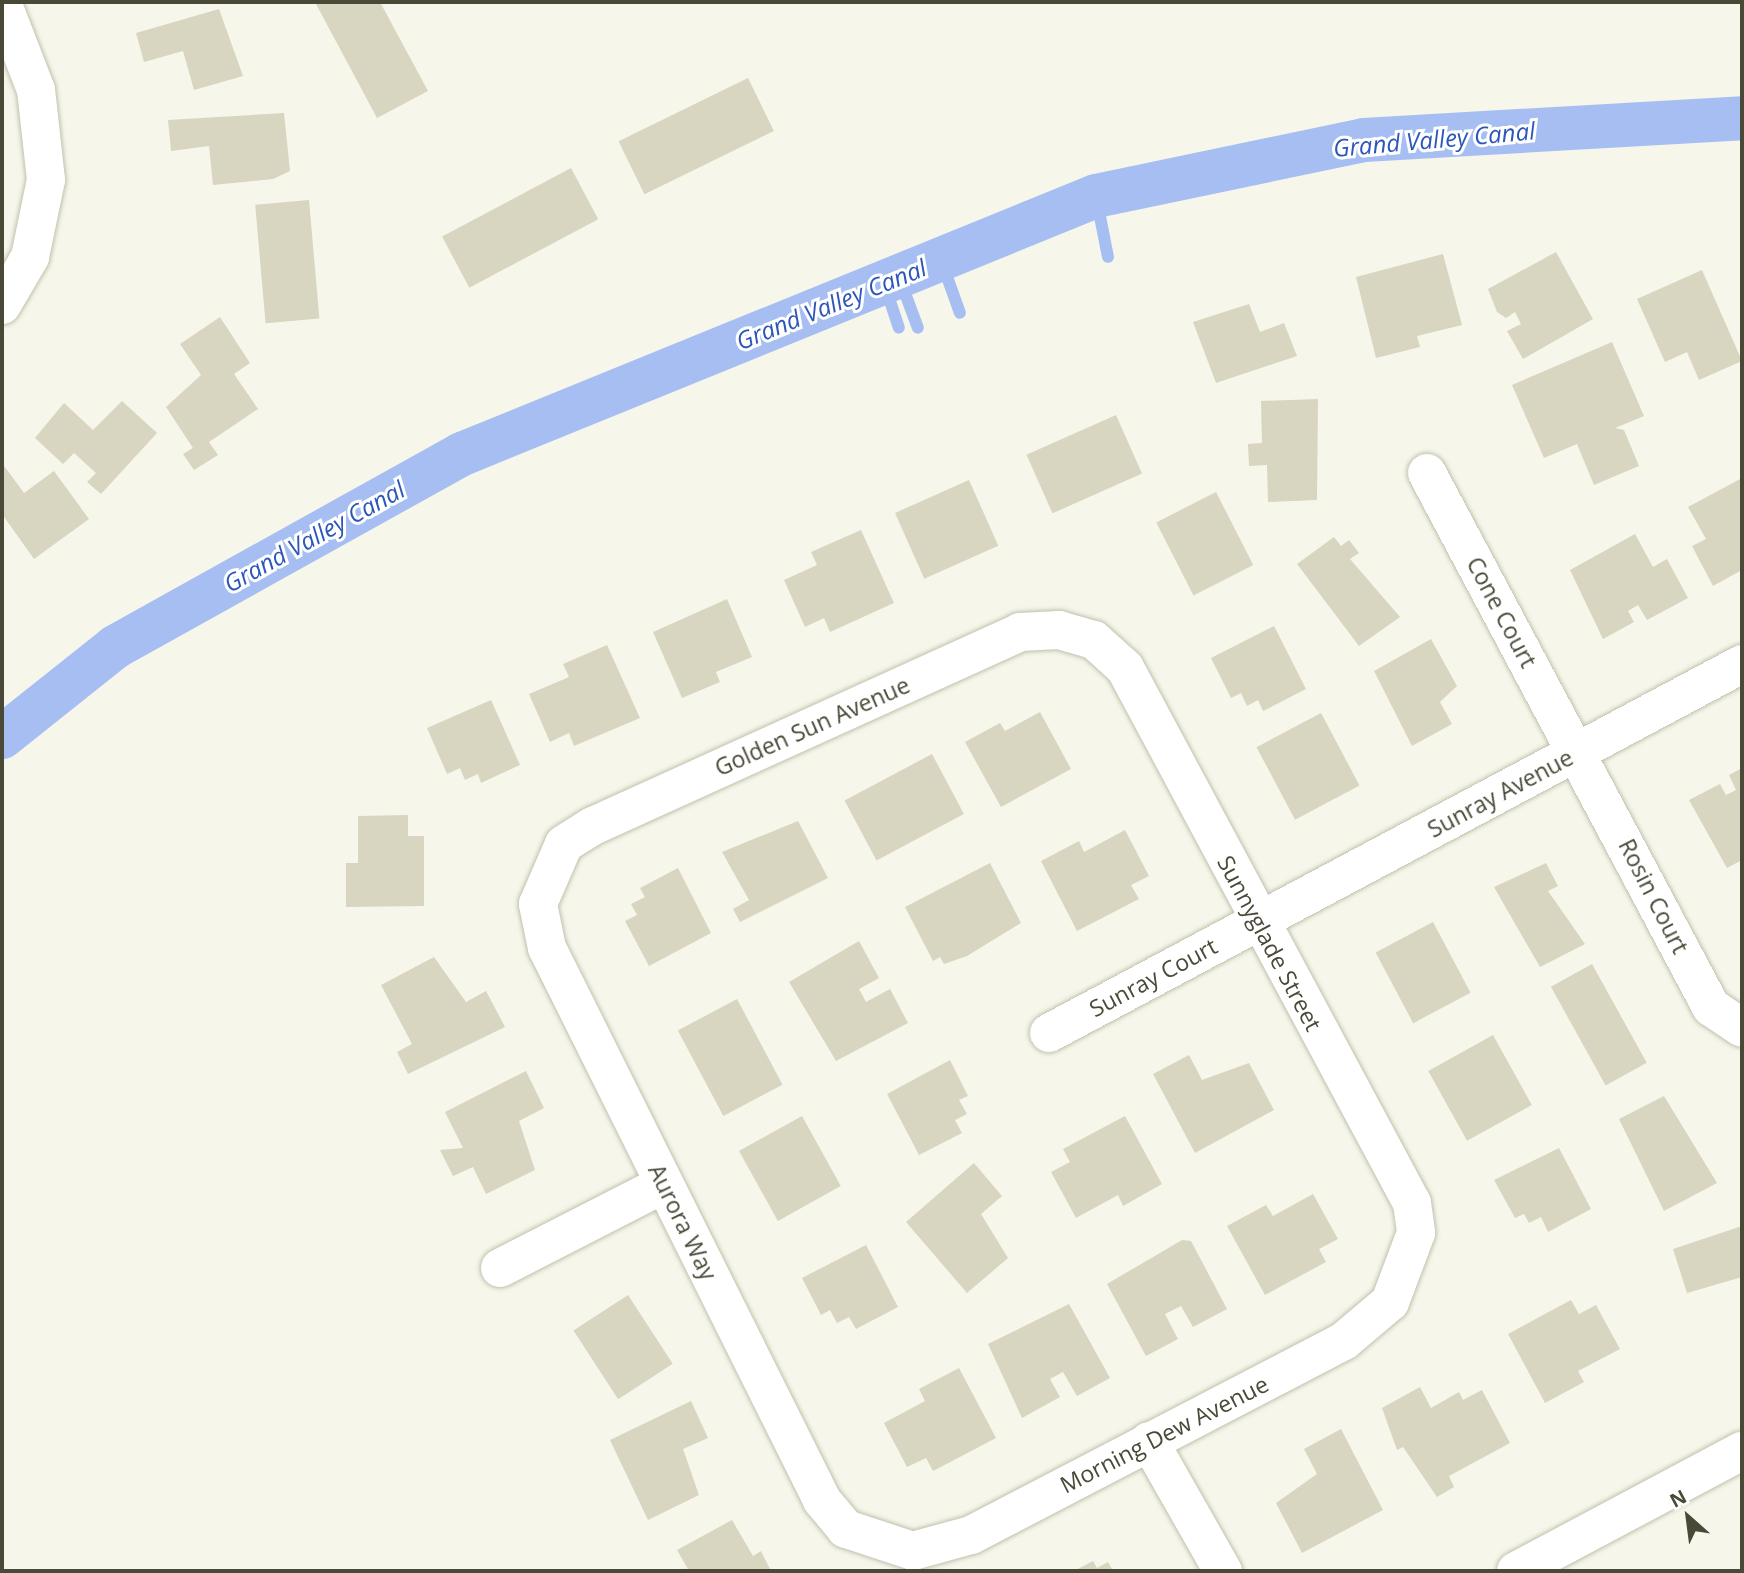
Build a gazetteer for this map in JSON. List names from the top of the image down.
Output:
{
  "streets": {
    "street": [
      "Cone Court",
      "Golden Sun Avenue",
      "Sunray Avenue",
      "Rosin Court",
      "Sunnyglade Street",
      "Sunray Court",
      "Aurora Way",
      "Morning Dew Avenue"
    ]
  },
  "crossings": [
    ["Cone Court", "Sunray Avenue"],
    ["Cone Court", "Rosin Court"],
    ["Golden Sun Avenue", "Sunnyglade Street"],
    ["Golden Sun Avenue", "Aurora Way"],
    ["Sunray Avenue", "Rosin Court"],
    ["Sunray Avenue", "Sunnyglade Street"],
    ["Sunray Avenue", "Sunray Court"],
    ["Sunnyglade Street", "Sunray Court"],
    ["Sunnyglade Street", "Morning Dew Avenue"],
    ["Aurora Way", "Morning Dew Avenue"]
  ],
  "water": ["Grand Valley Canal"],
  "north": "top left"
}
